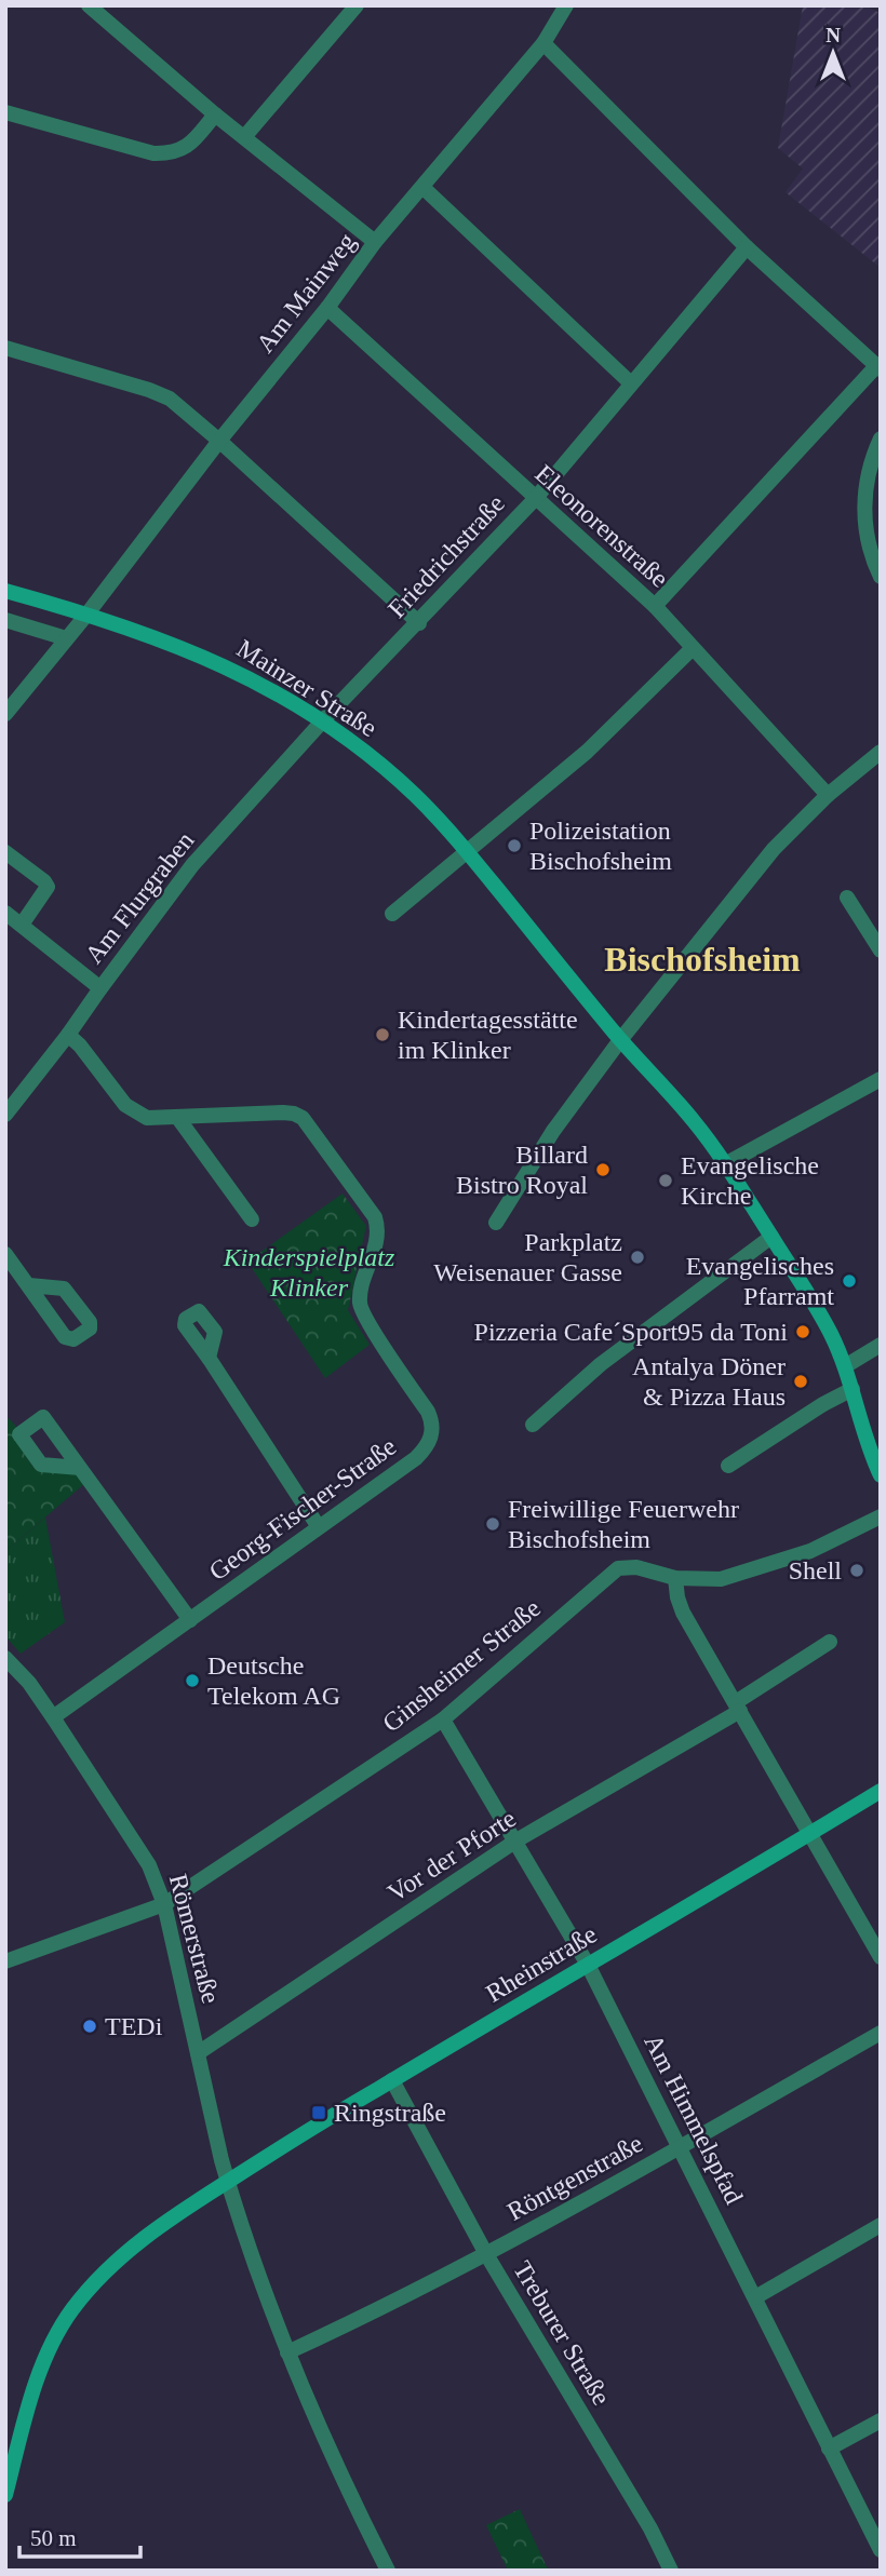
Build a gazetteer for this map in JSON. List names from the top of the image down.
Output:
{
  "streets": {
    "main road": ["Mainzer Straße", "Rheinstraße"],
    "street": [
      "Am Mainweg",
      "Eleonorenstraße",
      "Friedrichstraße",
      "Am Flurgraben",
      "Georg-Fischer-Straße",
      "Ginsheimer Straße",
      "Vor der Pforte",
      "Römerstraße",
      "Am Himmelspfad",
      "Röntgenstraße",
      "Treburer Straße"
    ]
  },
  "crossings": [
    ["Am Mainweg", "Eleonorenstraße"],
    ["Am Mainweg", "Mainzer Straße"],
    ["Eleonorenstraße", "Friedrichstraße"],
    ["Friedrichstraße", "Mainzer Straße"],
    ["Friedrichstraße", "Am Flurgraben"],
    ["Mainzer Straße", "Am Flurgraben"],
    ["Am Flurgraben", "Georg-Fischer-Straße"],
    ["Georg-Fischer-Straße", "Römerstraße"],
    ["Ginsheimer Straße", "Römerstraße"],
    ["Ginsheimer Straße", "Am Himmelspfad"],
    ["Vor der Pforte", "Römerstraße"],
    ["Vor der Pforte", "Am Himmelspfad"],
    ["Römerstraße", "Rheinstraße"],
    ["Rheinstraße", "Am Himmelspfad"],
    ["Rheinstraße", "Treburer Straße"],
    ["Am Himmelspfad", "Röntgenstraße"],
    ["Röntgenstraße", "Treburer Straße"]
  ],
  "districts": ["Bischofsheim"],
  "parks": ["Kinderspielplatz Klinker"],
  "places": {
    "other": [
      "Polizeistation Bischofsheim",
      "Kindertagesstätte im Klinker",
      "Billard Bistro Royal",
      "Evangelische Kirche",
      "Parkplatz Weisenauer Gasse",
      "Evangelisches Pfarramt",
      "Pizzeria Cafe´Sport95 da Toni",
      "Antalya Döner & Pizza Haus",
      "Freiwillige Feuerwehr Bischofsheim",
      "Shell",
      "Deutsche Telekom AG",
      "TEDi"
    ],
    "transit": ["Ringstraße"]
  },
  "scale_bar": "50 m",
  "north": "top"
}
